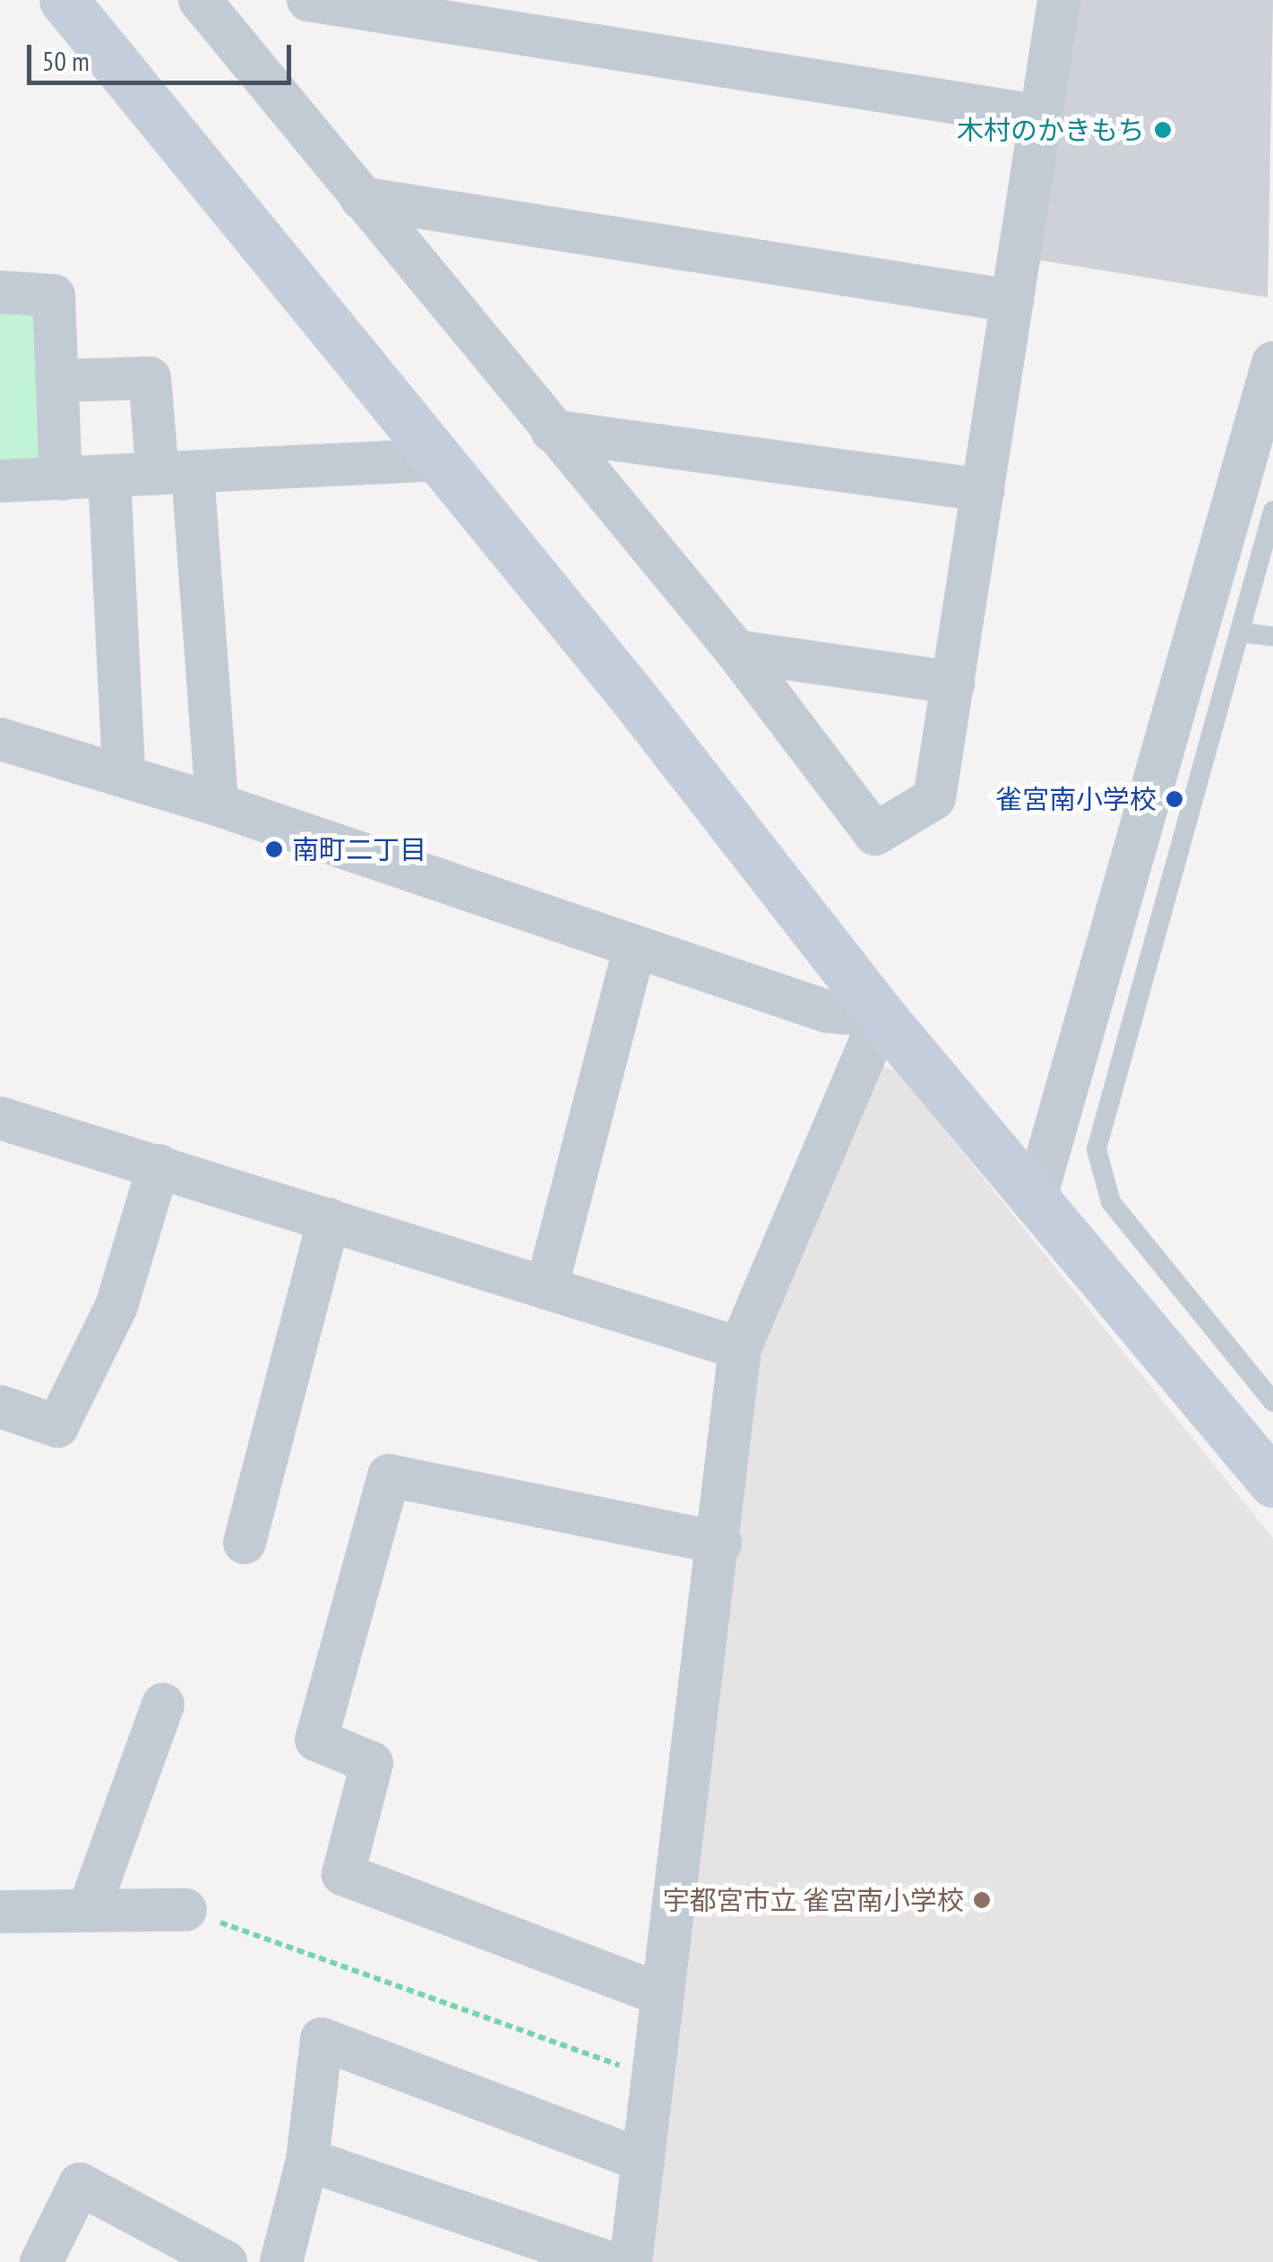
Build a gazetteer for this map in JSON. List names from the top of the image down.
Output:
{
  "places": [
    "木村のかきもち",
    "雀宮南小学校",
    "南町二丁目",
    "宇都宮市立 雀宮南小学校"
  ],
  "scale_bar": "50 m"
}
